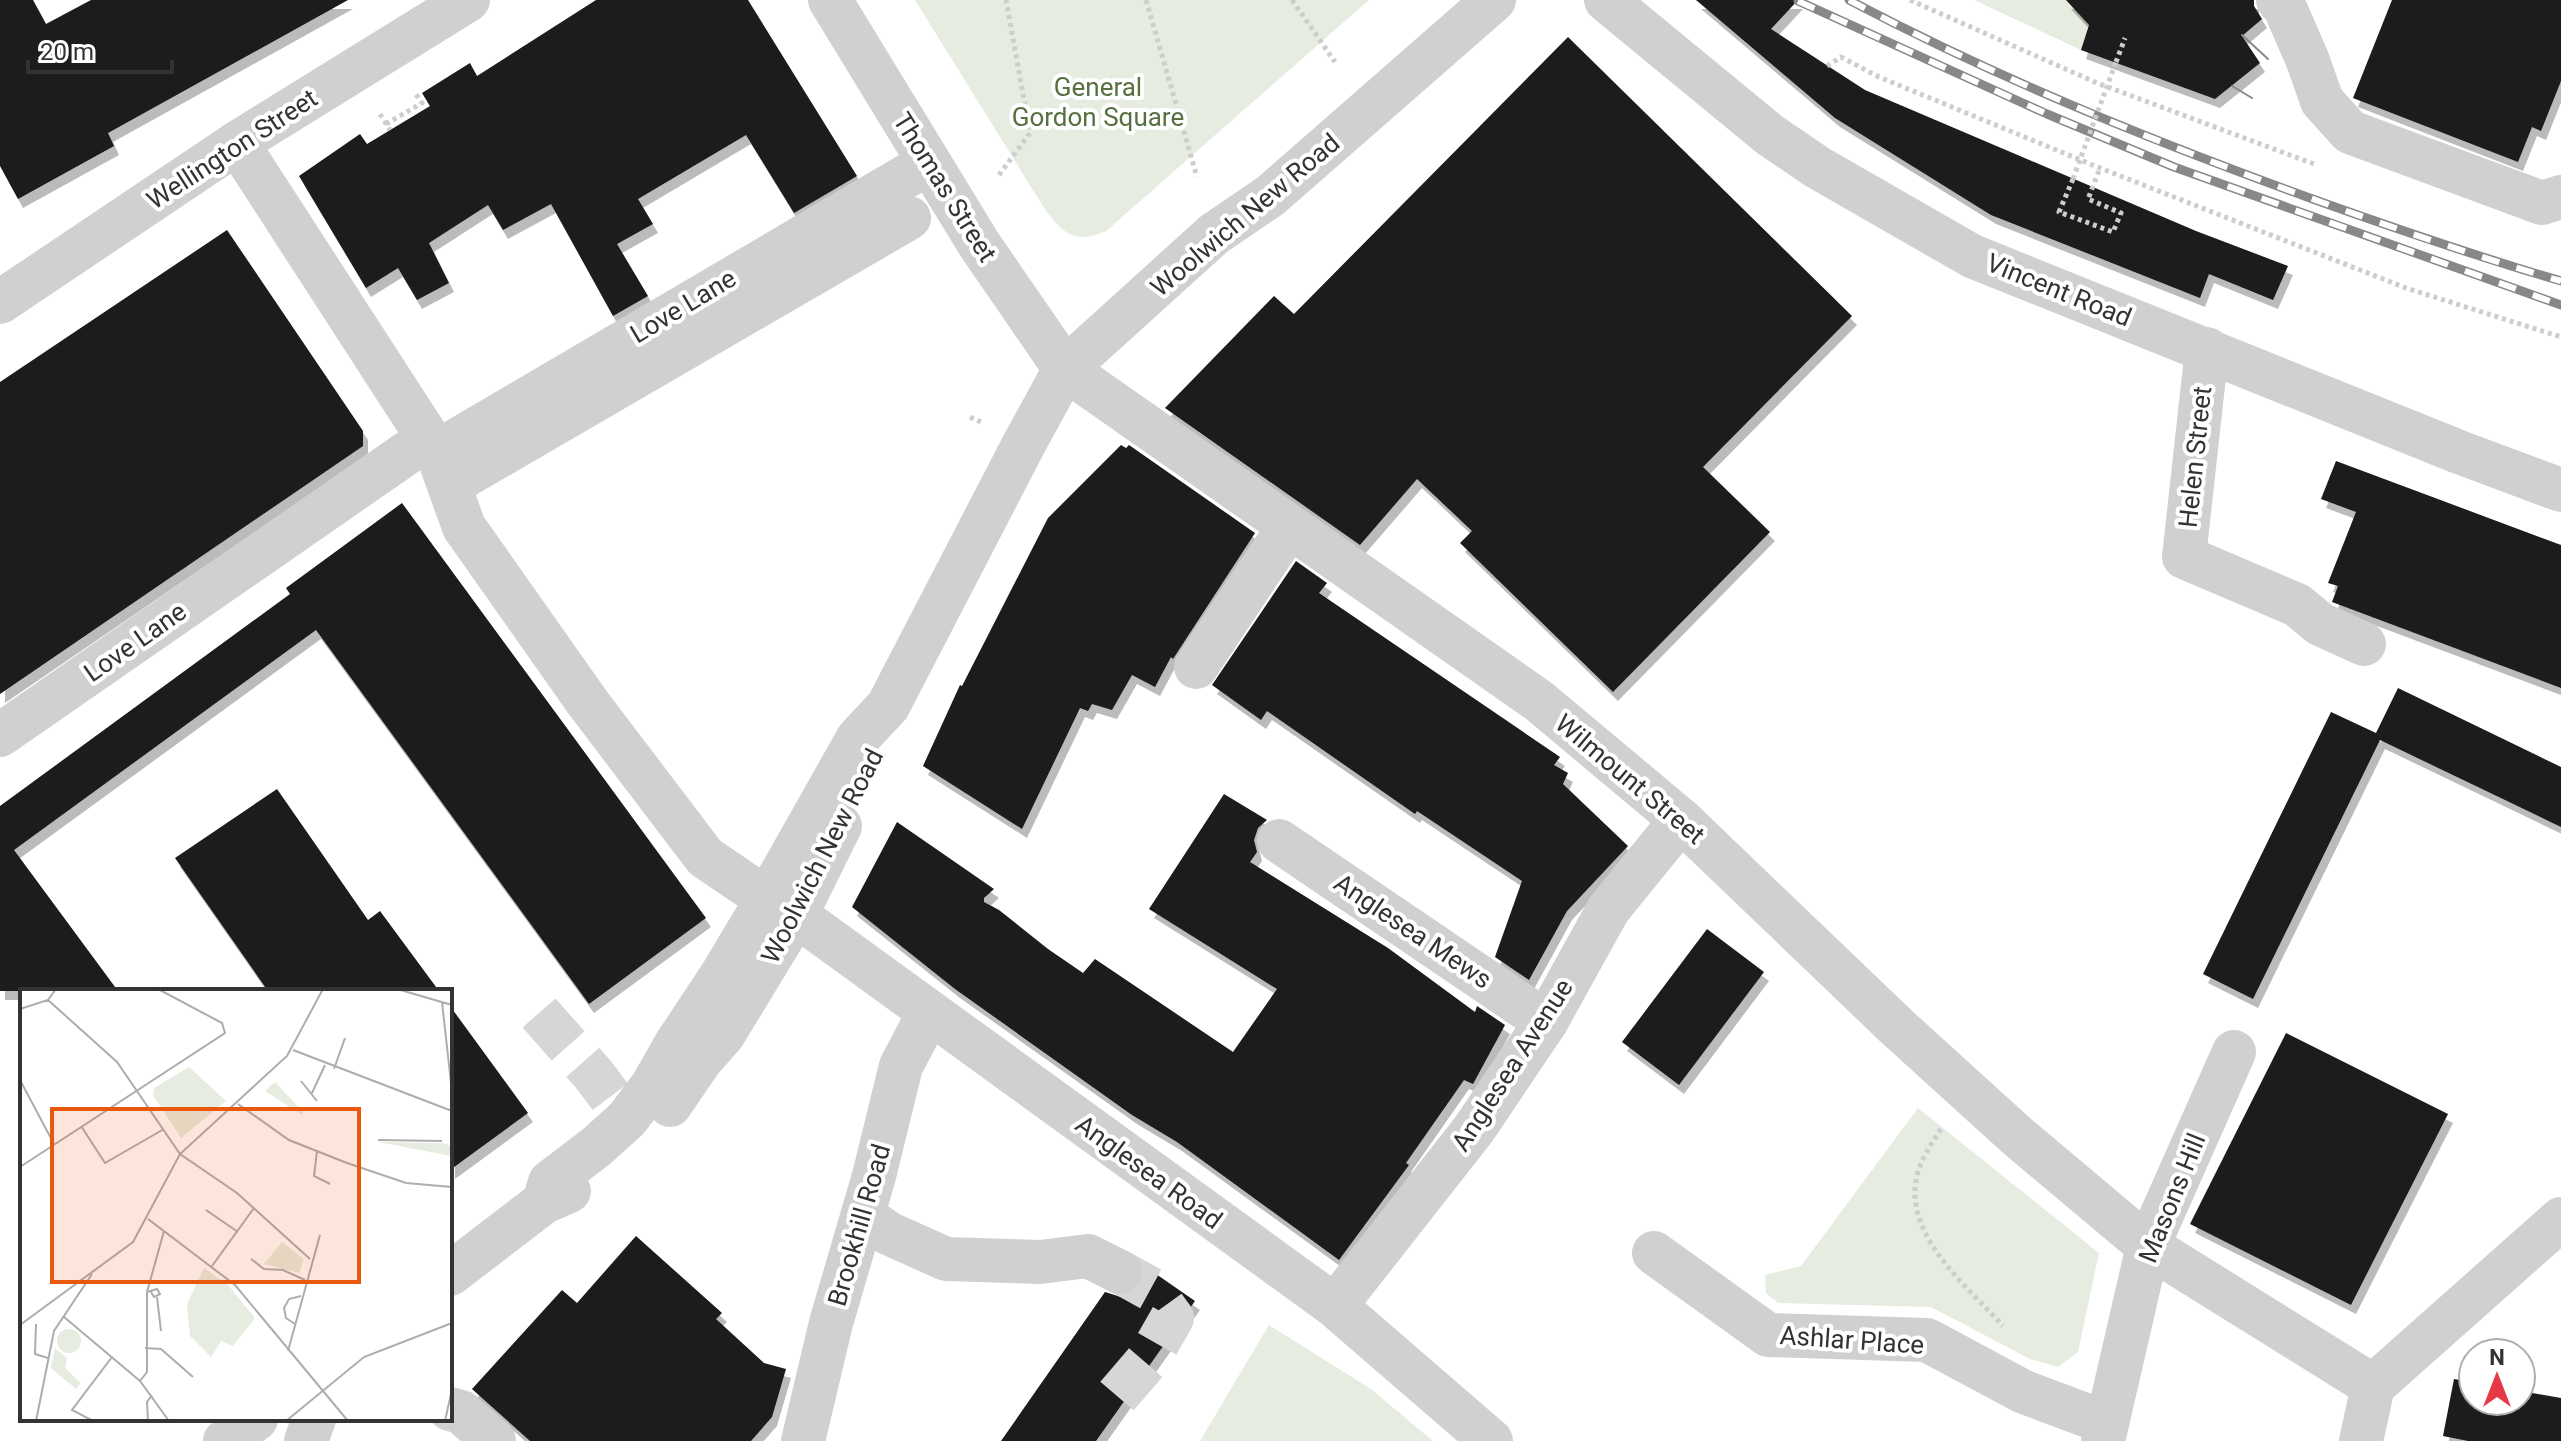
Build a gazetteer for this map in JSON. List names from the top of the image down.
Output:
{
  "streets": {
    "street": [
      "Wellington Street",
      "Thomas Street",
      "Woolwich New Road",
      "Vincent Road",
      "Love Lane",
      "Helen Street",
      "Wilmount Street",
      "Anglesea Mews",
      "Anglesea Avenue",
      "Anglesea Road",
      "Masons Hill",
      "Brookhill Road",
      "Ashlar Place"
    ]
  },
  "crossings": [
    ["Thomas Street", "Woolwich New Road"],
    ["Thomas Street", "Love Lane"],
    ["Thomas Street", "Wilmount Street"],
    ["Woolwich New Road", "Wilmount Street"],
    ["Woolwich New Road", "Anglesea Road"],
    ["Vincent Road", "Helen Street"],
    ["Wilmount Street", "Anglesea Avenue"],
    ["Wilmount Street", "Masons Hill"],
    ["Anglesea Mews", "Anglesea Avenue"],
    ["Anglesea Avenue", "Anglesea Road"],
    ["Anglesea Road", "Brookhill Road"],
    ["Masons Hill", "Ashlar Place"]
  ],
  "parks": ["General Gordon Square"],
  "scale_bar": "20 m",
  "north": "top"
}
